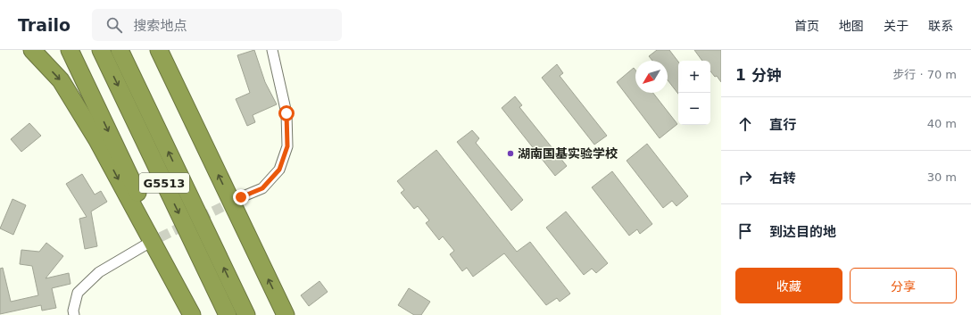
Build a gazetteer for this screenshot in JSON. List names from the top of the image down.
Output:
{
  "streets": {
    "highway": ["G5513"]
  },
  "places": ["湖南国基实验学校"],
  "north": "bottom left",
  "page": {
    "header": "Trailo",
    "search": "搜索地点",
    "nav": [
      "首页",
      "地图",
      "关于",
      "联系"
    ],
    "heading": ["1 分钟", "步行 · 70 m"],
    "map_buttons": ["+", "−"],
    "list": [
      ["直行", "40 m"],
      ["右转", "30 m"],
      "到达目的地"
    ],
    "buttons": ["收藏", "分享"]
  }
}
